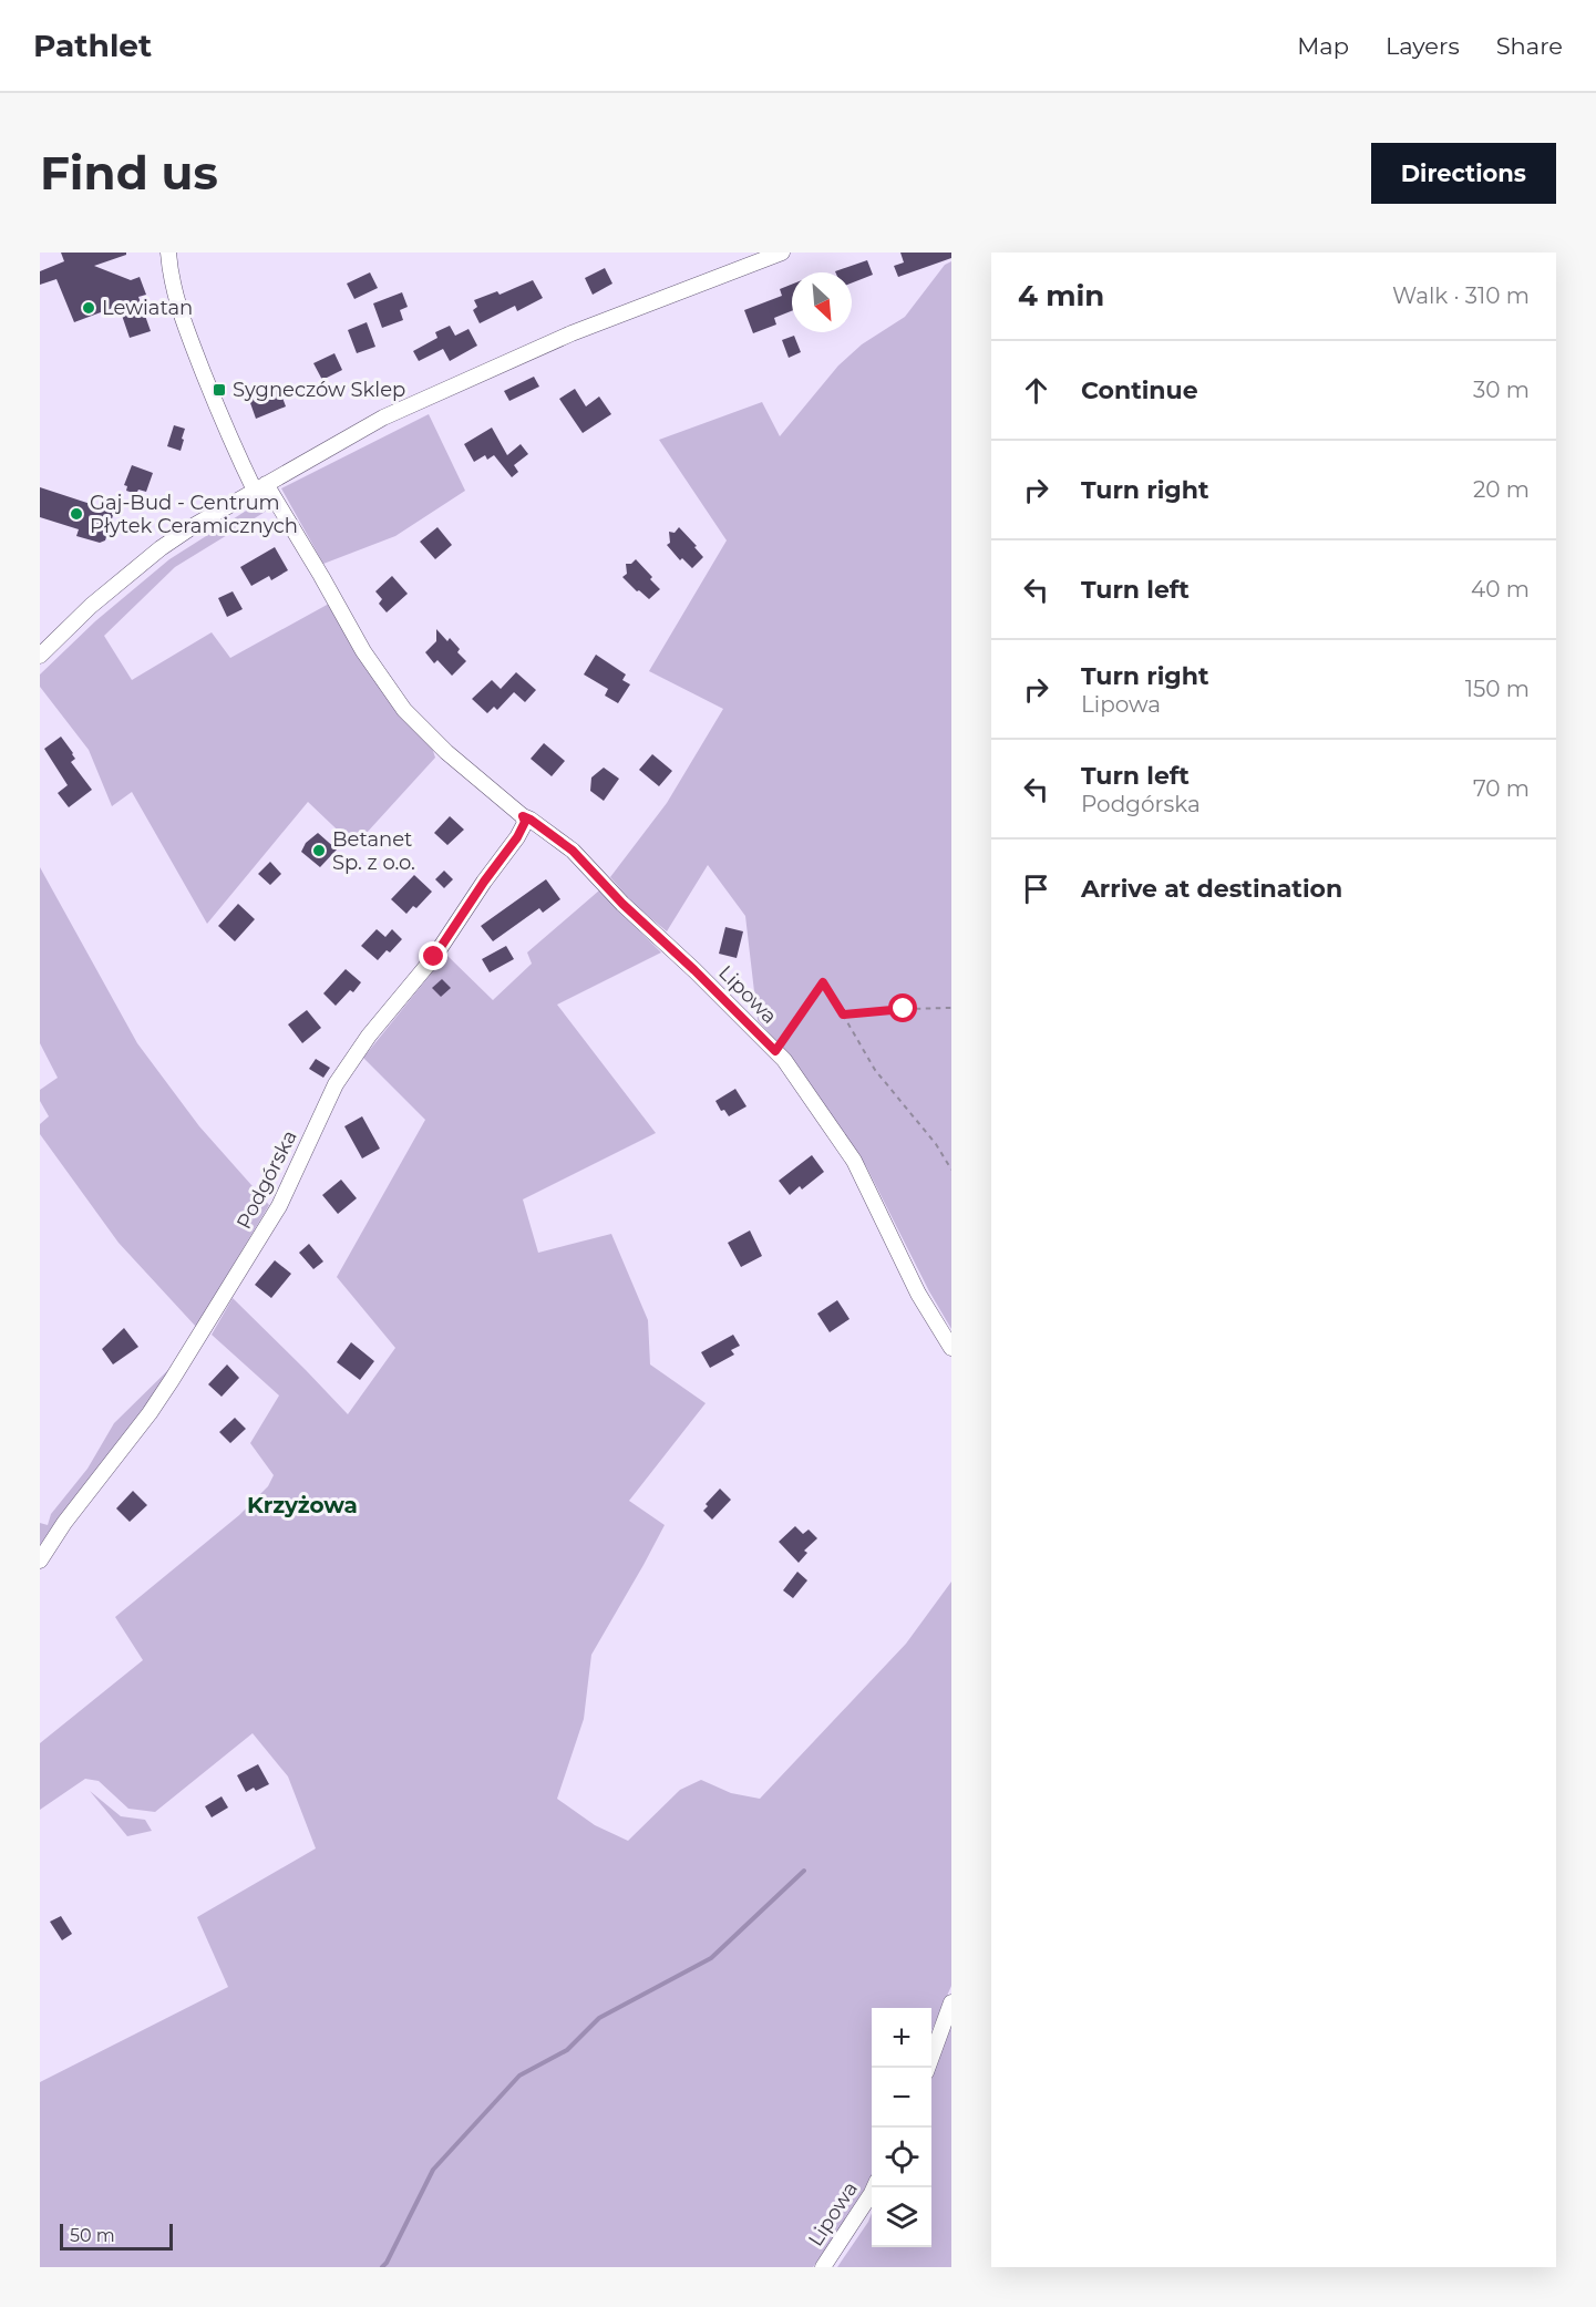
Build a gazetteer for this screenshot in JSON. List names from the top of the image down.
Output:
{
  "streets": {
    "street": ["Lipowa", "Podgórska"]
  },
  "crossings": [
    ["Lipowa", "Podgórska"]
  ],
  "districts": ["Krzyżowa"],
  "places": {
    "other": ["Lewiatan", "Gaj-Bud - Centrum Płytek Ceramicznych", "Betanet Sp. z o.o."],
    "transit": ["Sygneczów Sklep"]
  },
  "scale_bar": "50 m",
  "north": "bottom right",
  "page": {
    "header": "Pathlet",
    "nav": ["Map", "Layers", "Share"],
    "buttons": "Directions",
    "title": "Find us",
    "heading": ["4 min", "Walk · 310 m"],
    "list": [
      ["Continue", "30 m"],
      ["Turn right", "20 m"],
      ["Turn left", "40 m"],
      ["Turn right", "Lipowa", "150 m"],
      ["Turn left", "Podgórska", "70 m"],
      "Arrive at destination"
    ],
    "map_buttons": ["+", "−"],
    "scale": "50 m"
  }
}
